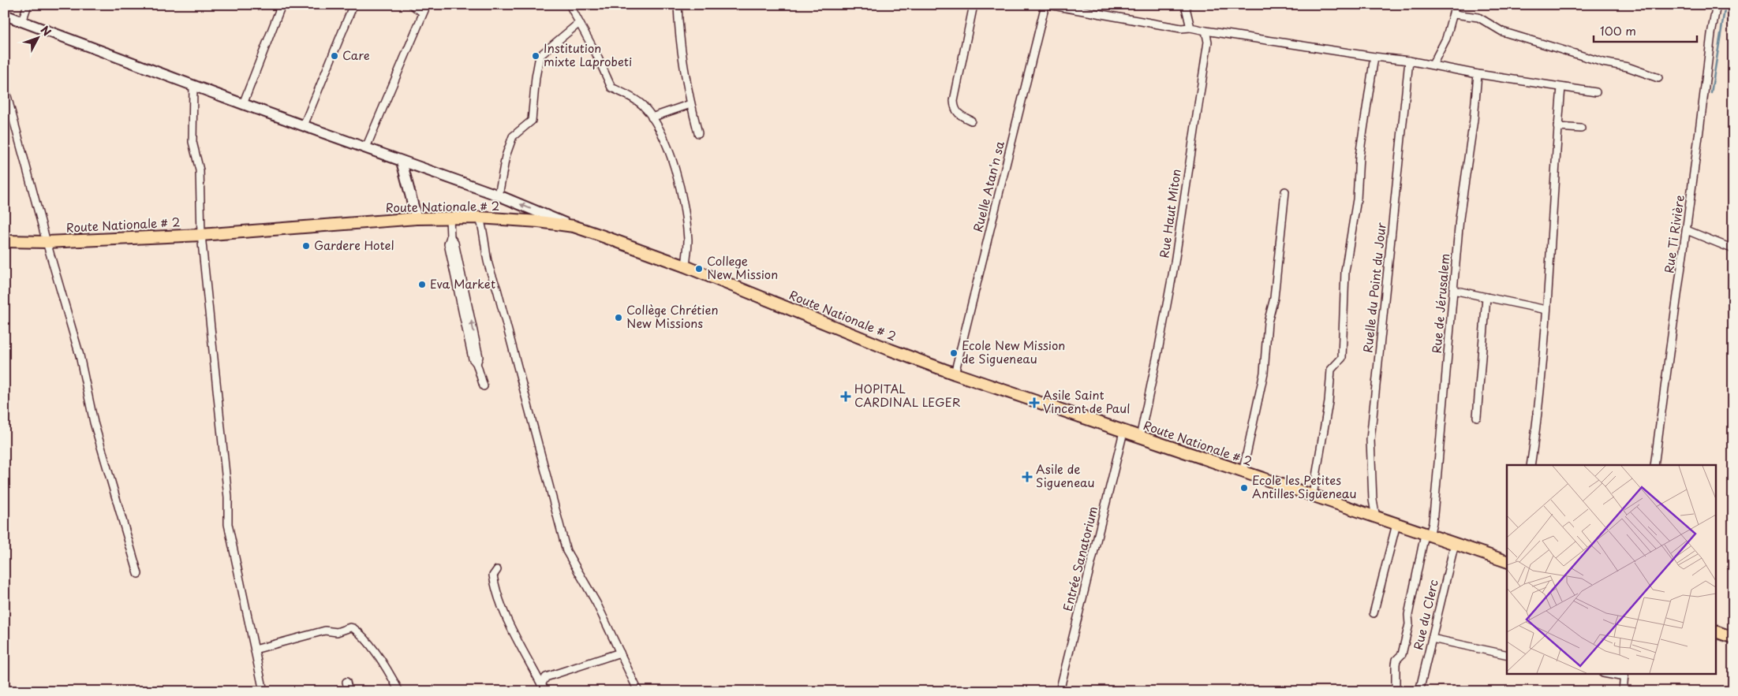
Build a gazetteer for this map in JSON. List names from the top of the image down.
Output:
{
  "streets": {
    "main road": ["Route Nationale # 2"],
    "street": [
      "Ruelle Atan'n sa",
      "Rue Haut Miton",
      "Rue Ti Rivière",
      "Ruelle du Point du Jour",
      "Rue de Jérusalem",
      "Entrée Sanatorium",
      "Rue du Clerc"
    ]
  },
  "crossings": [
    ["Ruelle Atan'n sa", "Route Nationale # 2"],
    ["Route Nationale # 2", "Rue Haut Miton"],
    ["Route Nationale # 2", "Ruelle du Point du Jour"],
    ["Route Nationale # 2", "Rue de Jérusalem"],
    ["Route Nationale # 2", "Entrée Sanatorium"],
    ["Route Nationale # 2", "Rue du Clerc"]
  ],
  "places": {
    "other": [
      "Care",
      "Institution mixte Laprobeti",
      "Gardere Hotel",
      "College New Mission",
      "Eva Market",
      "Collège Chrétien New Missions",
      "Ecole New Mission de Sigueneau",
      "Ecole les Petites Antilles Sigueneau"
    ],
    "health": ["HOPITAL CARDINAL LEGER", "Asile Saint Vincent de Paul", "Asile de Sigueneau"]
  },
  "scale_bar": "100 m",
  "north": "top right"
}
